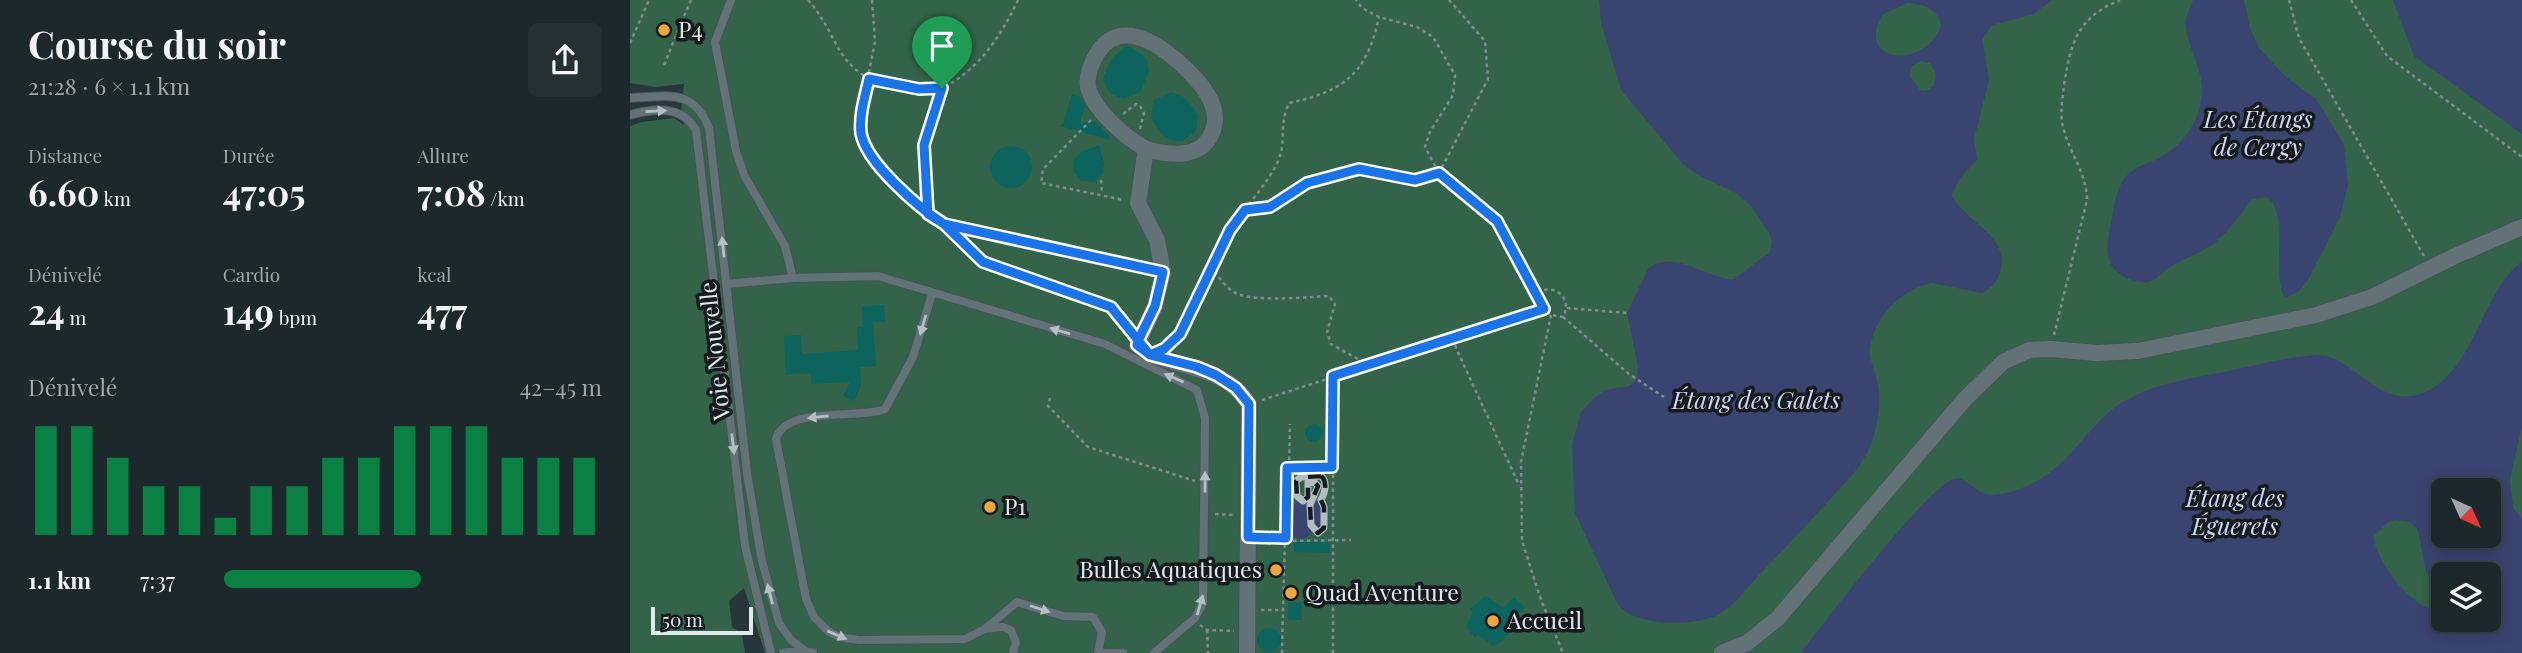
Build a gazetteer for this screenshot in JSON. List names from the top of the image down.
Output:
{
  "streets": {
    "lane": ["Voie Nouvelle"]
  },
  "water": ["Les Étangs de Cergy", "Étang des Galets", "Étang des Éguerets"],
  "places": [
    "P4",
    "P1",
    "Bulles Aquatiques",
    "Quad Aventure",
    "Accueil"
  ],
  "scale_bar": "50 m",
  "north": "bottom right",
  "page": {
    "heading": ["Course du soir", "21:28 · 6 × 1.1 km"],
    "stats": [
      ["Distance", "6.60 km"],
      ["Durée", "47:05"],
      ["Allure", "7:08 /km"],
      ["Dénivelé", "24 m"],
      ["Cardio", "149 bpm"],
      ["kcal", "477"]
    ],
    "chart": ["Dénivelé", "42–45 m"],
    "list": [
      {
        "name": "1.1 km",
        "note": "7:37"
      }
    ],
    "scale": "50 m"
  }
}
